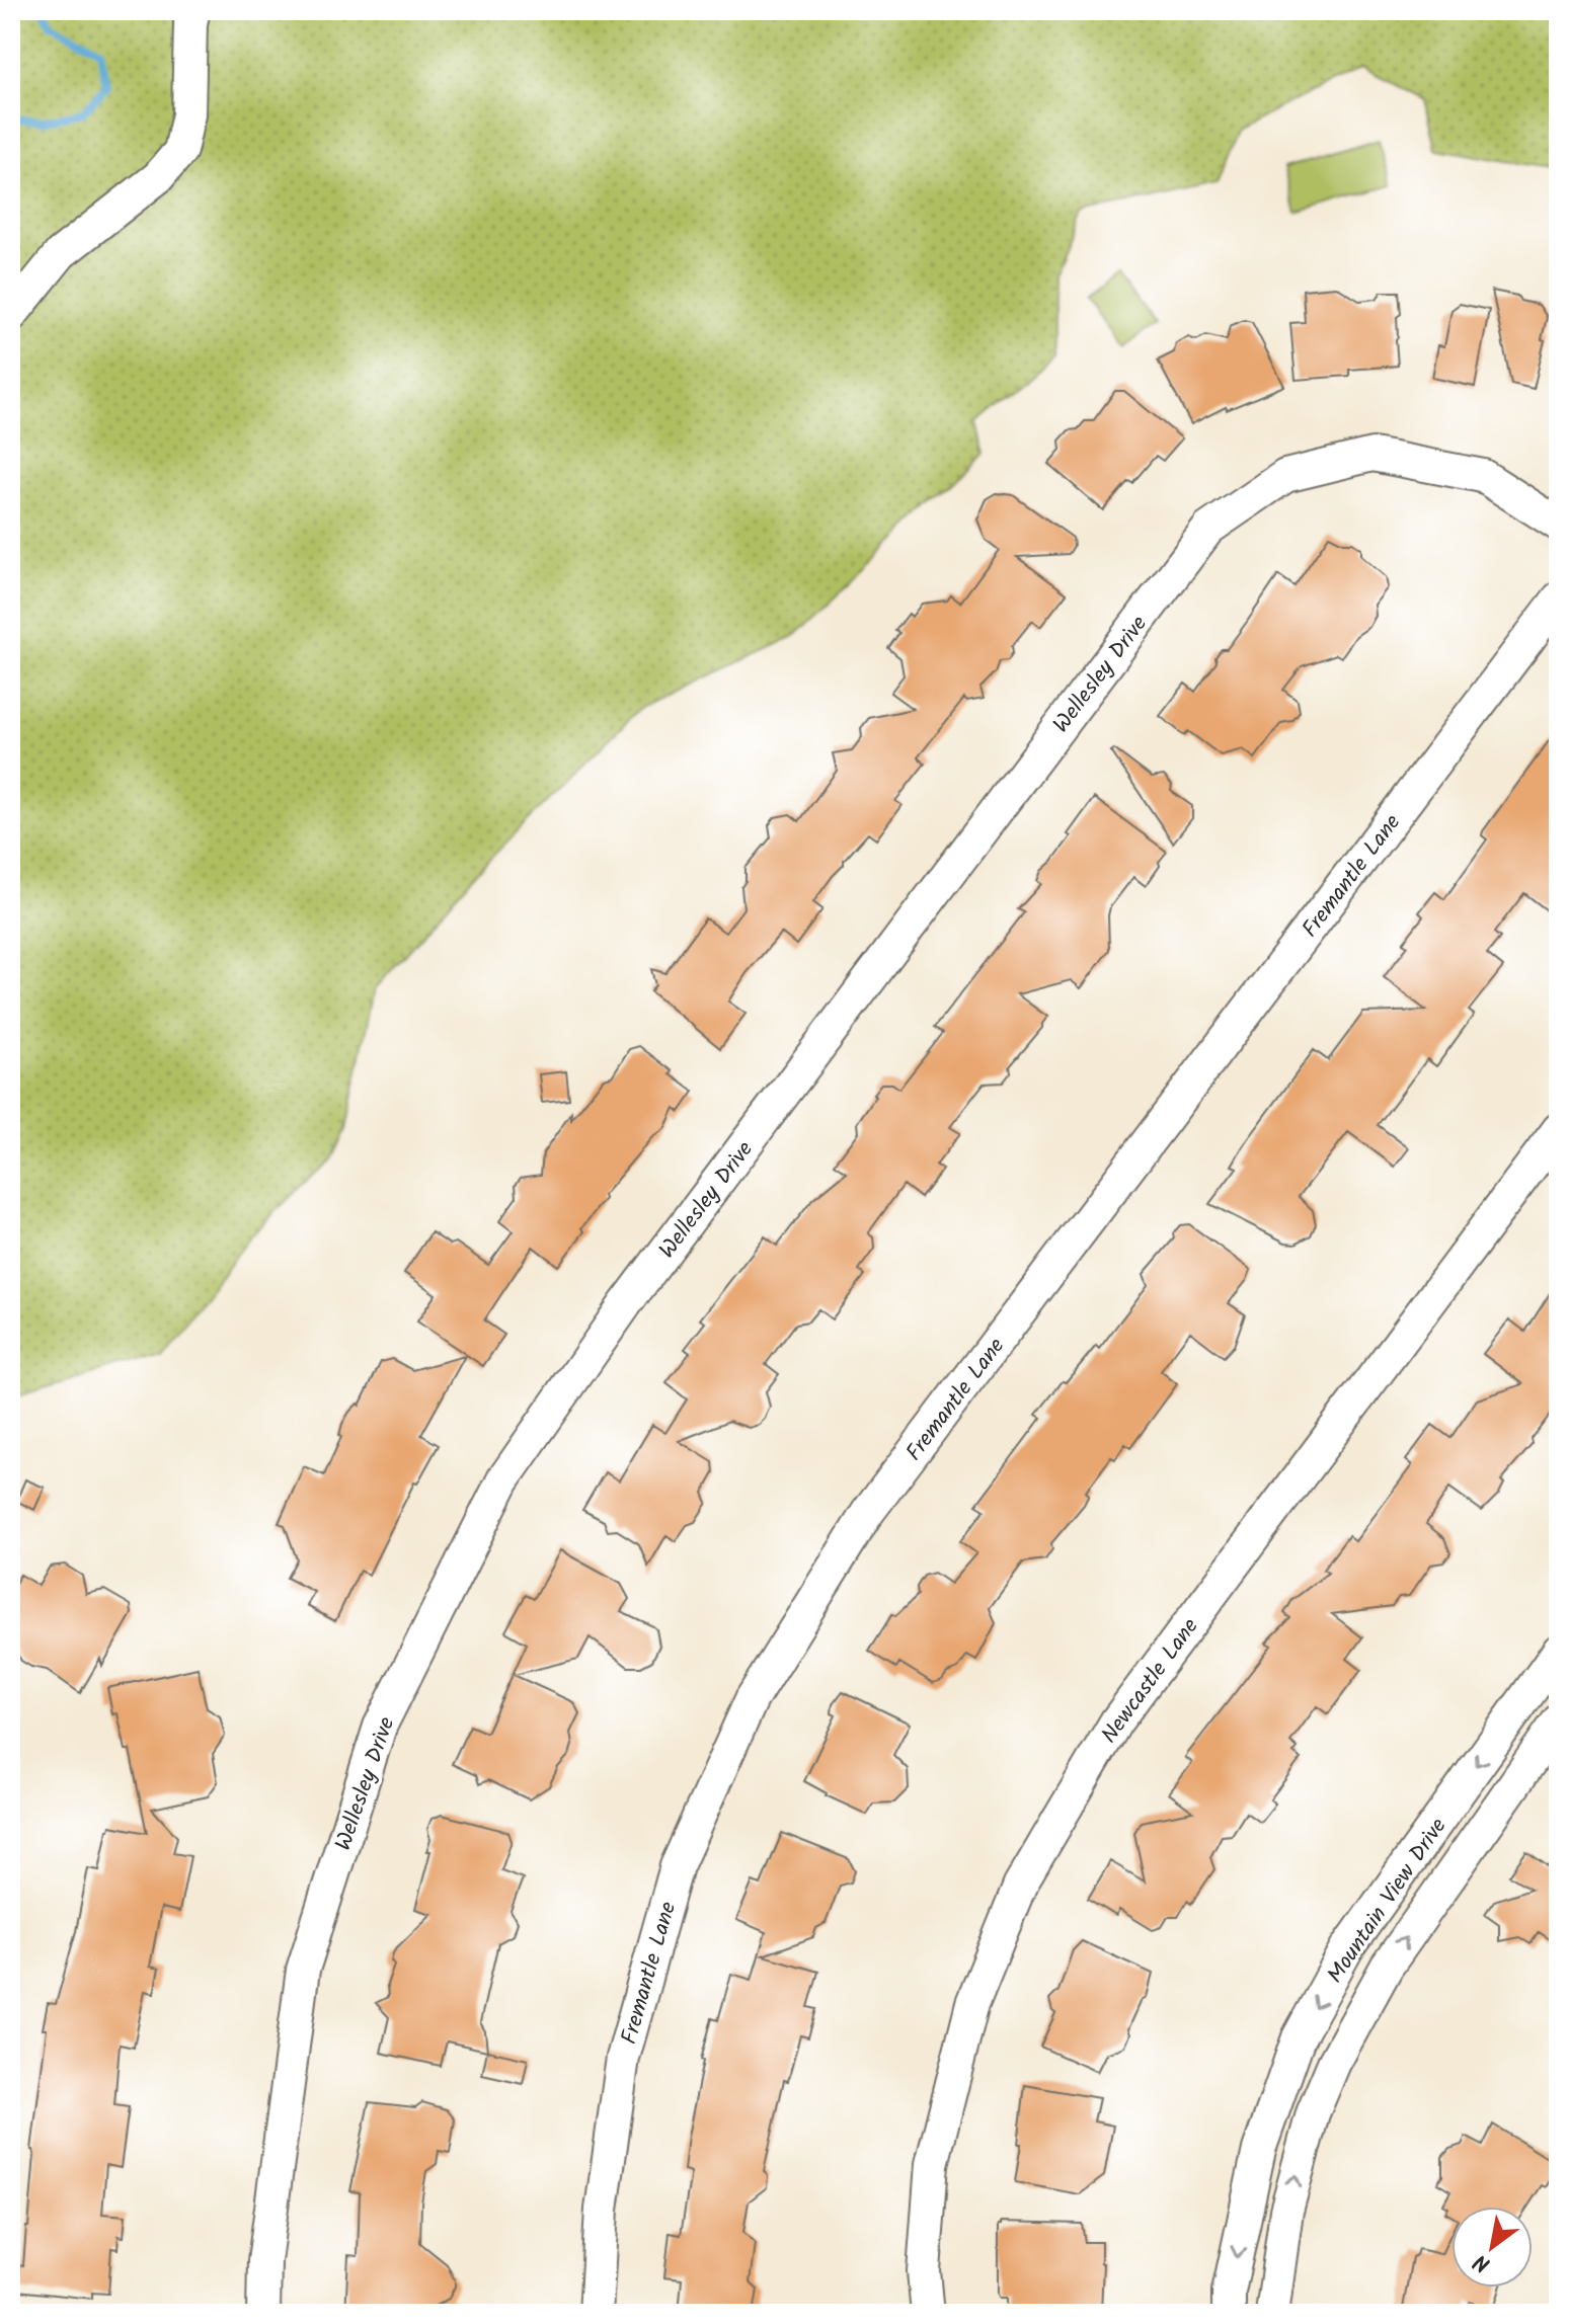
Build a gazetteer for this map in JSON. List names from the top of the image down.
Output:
{
  "streets": {
    "street": [
      "Wellesley Drive",
      "Fremantle Lane",
      "Newcastle Lane",
      "Mountain View Drive"
    ]
  },
  "north": "bottom left"
}
